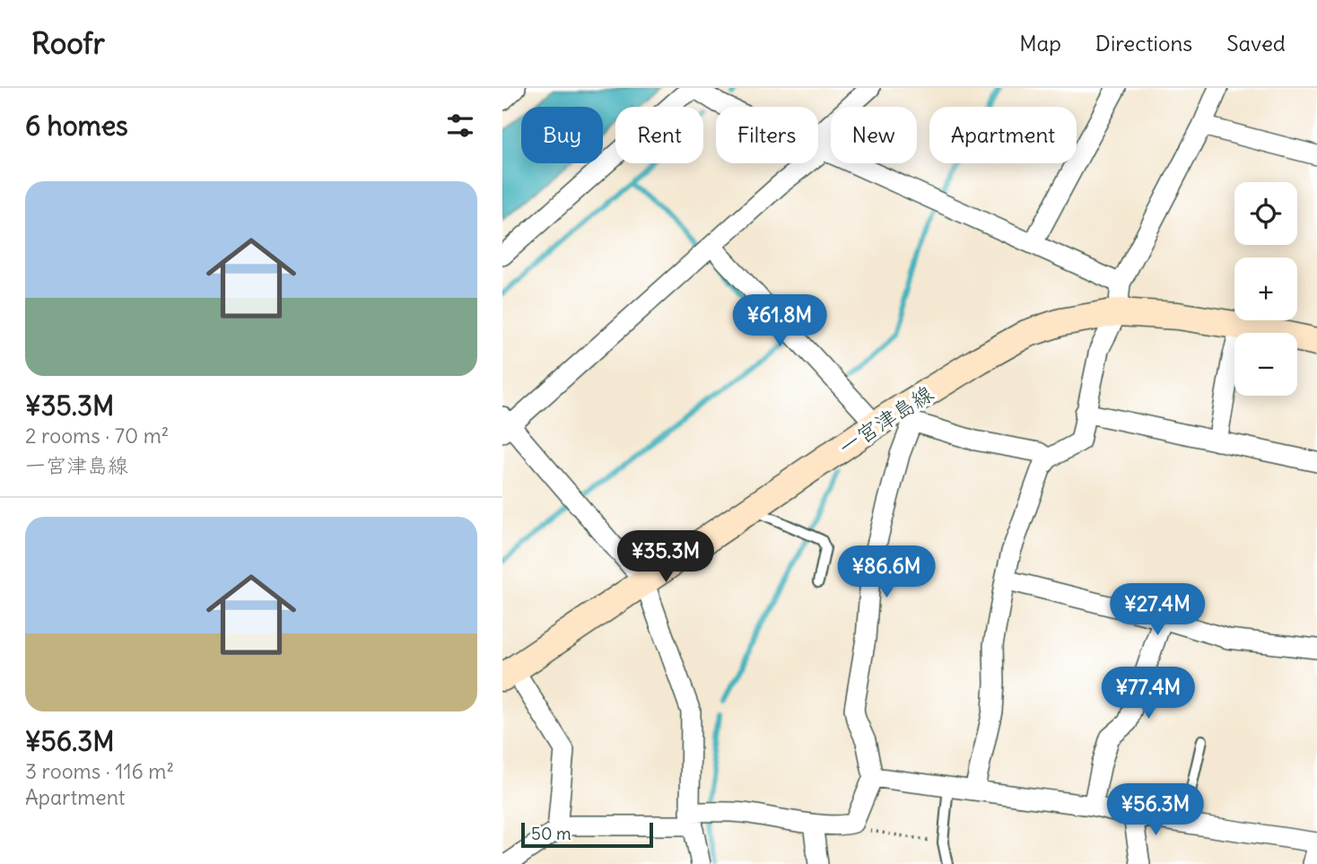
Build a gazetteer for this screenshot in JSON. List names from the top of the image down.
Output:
{
  "streets": {
    "main road": ["一宮津島線"]
  },
  "scale_bar": "50 m",
  "page": {
    "header": "Roofr",
    "nav": ["Map", "Directions", "Saved"],
    "heading": "6 homes",
    "chip": [
      "Buy",
      "Rent",
      "Filters",
      "New",
      "Apartment"
    ],
    "list": [
      {
        "name": "¥35.3M",
        "note": "2 rooms · 70 m² · 一宮津島線"
      },
      {
        "name": "¥56.3M",
        "note": "3 rooms · 116 m² · Apartment"
      }
    ],
    "map_buttons": ["+", "−"],
    "price": [
      "¥61.8M",
      "¥35.3M",
      "¥86.6M",
      "¥27.4M",
      "¥77.4M",
      "¥56.3M"
    ],
    "scale": "50 m"
  }
}
